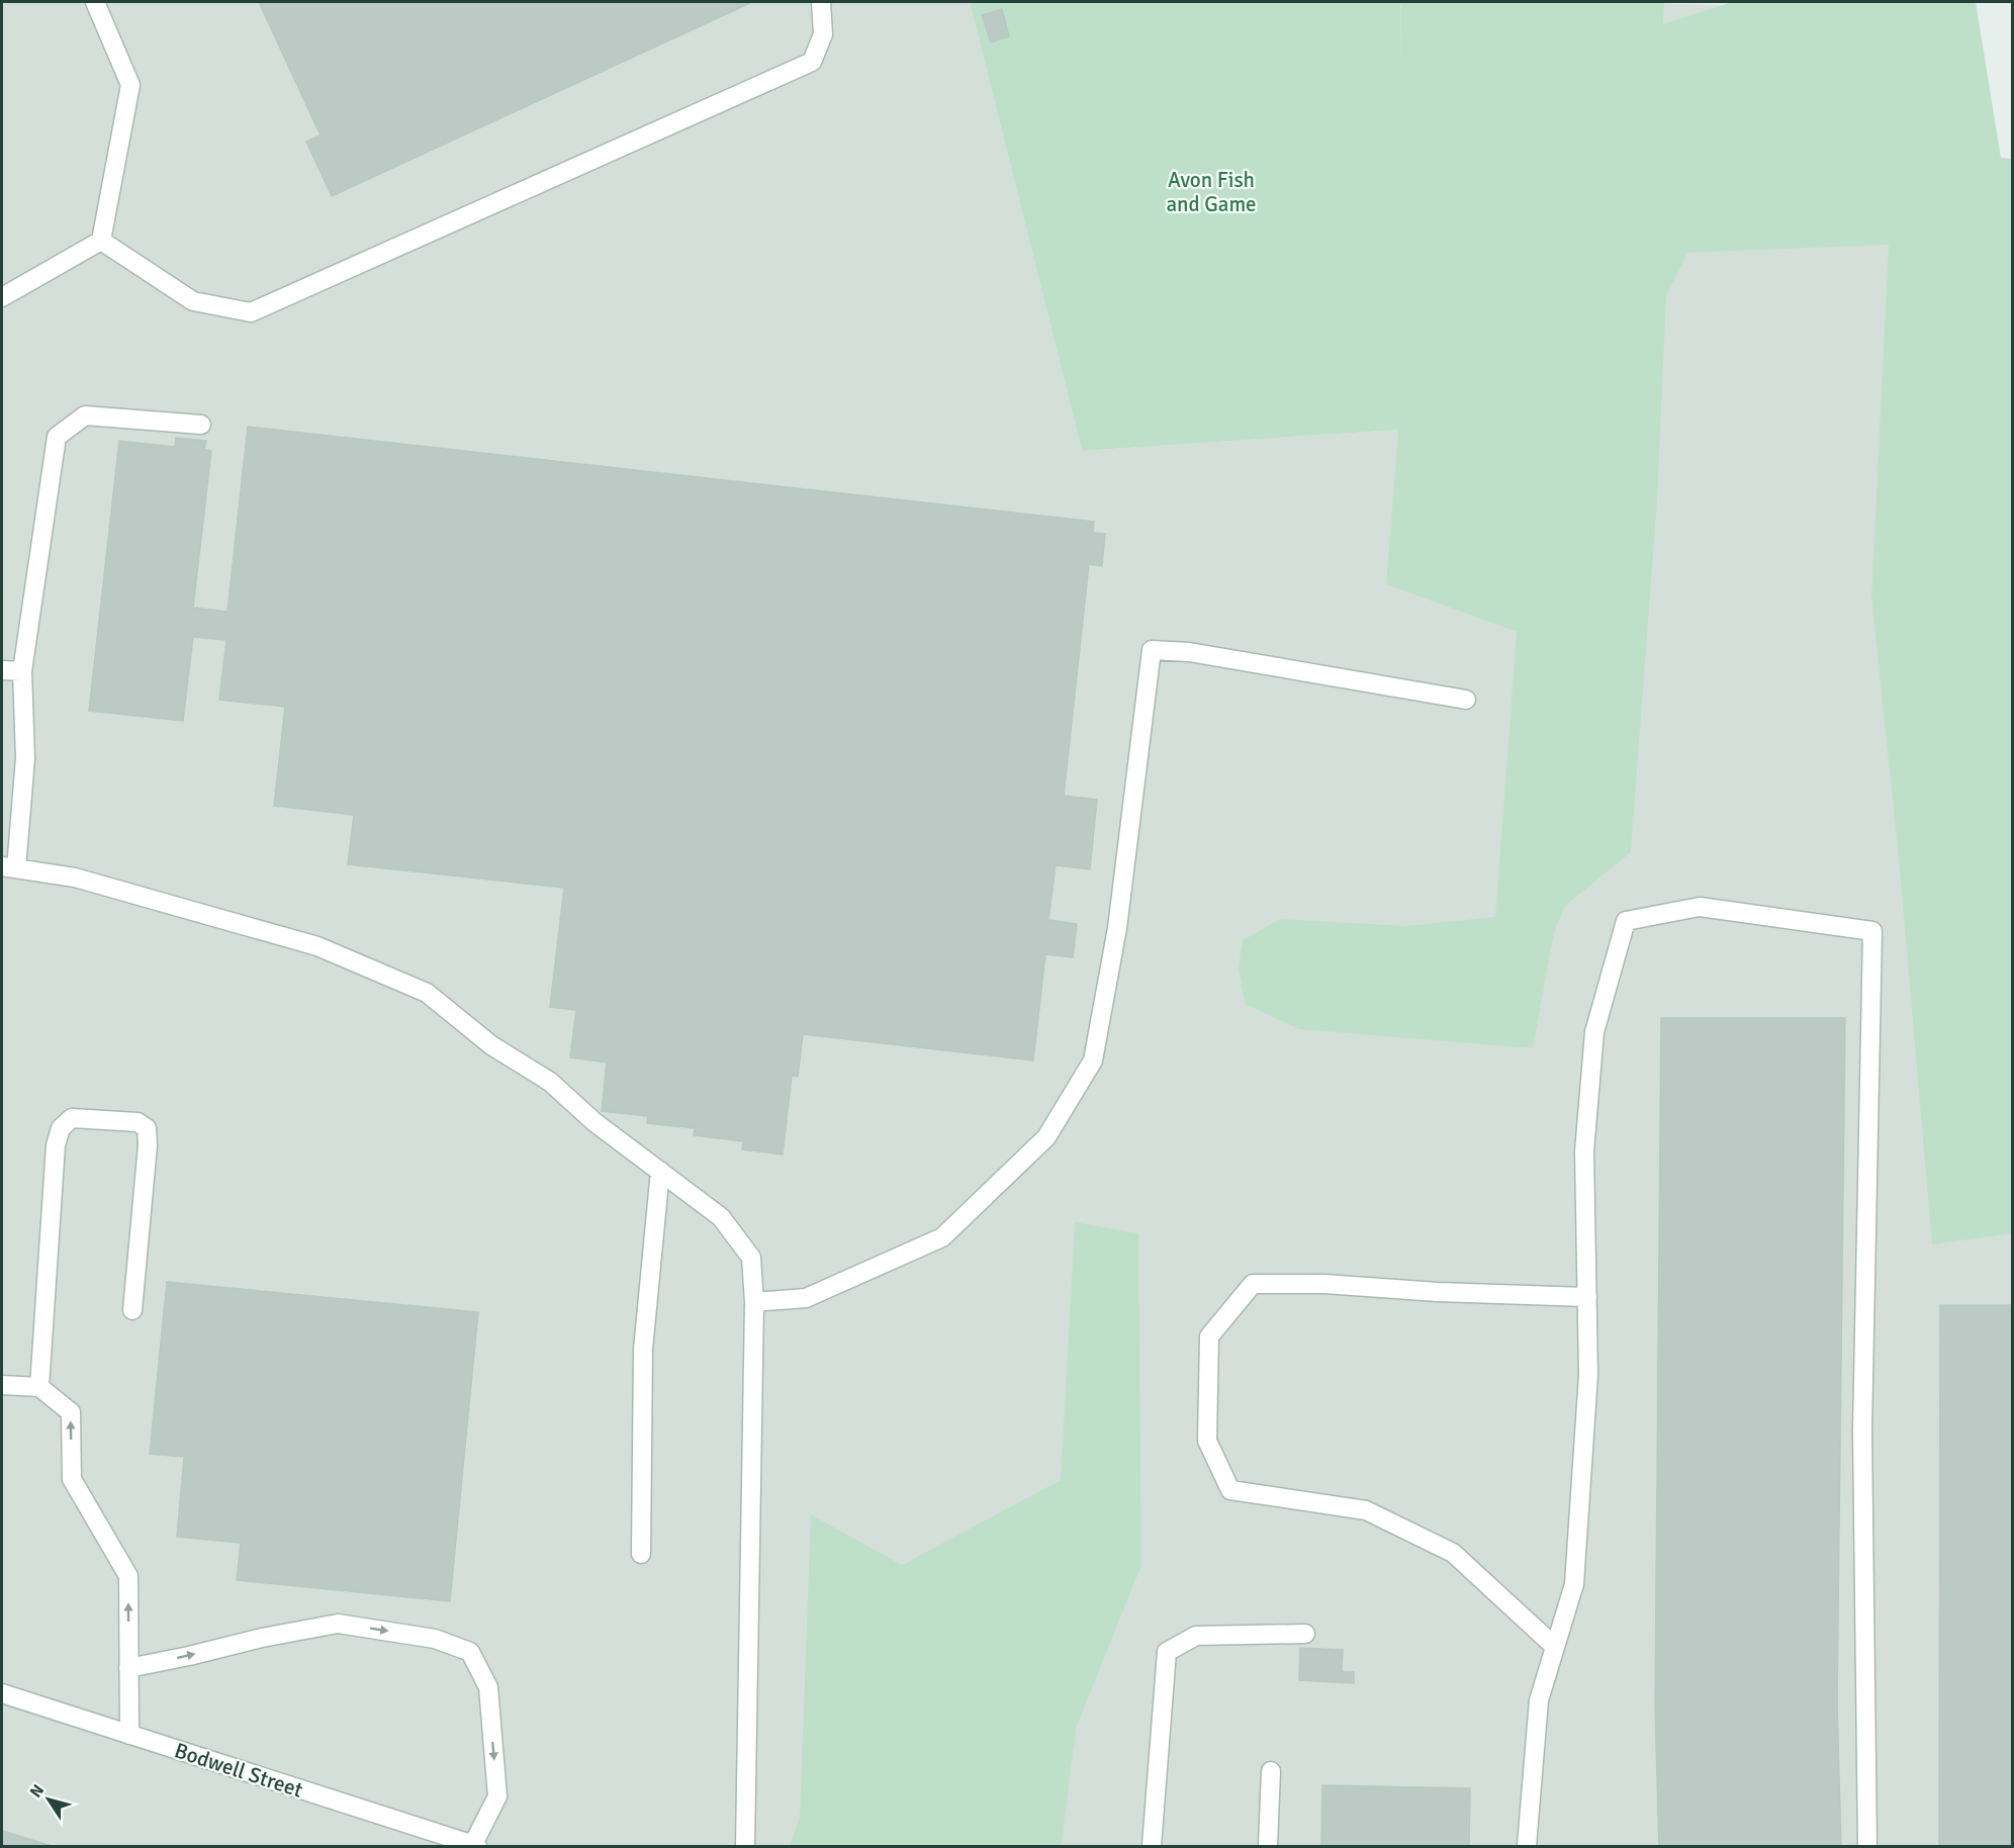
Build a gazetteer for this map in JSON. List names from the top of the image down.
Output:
{
  "streets": {
    "street": ["Bodwell Street"]
  },
  "parks": ["Avon Fish and Game"],
  "north": "top left"
}
